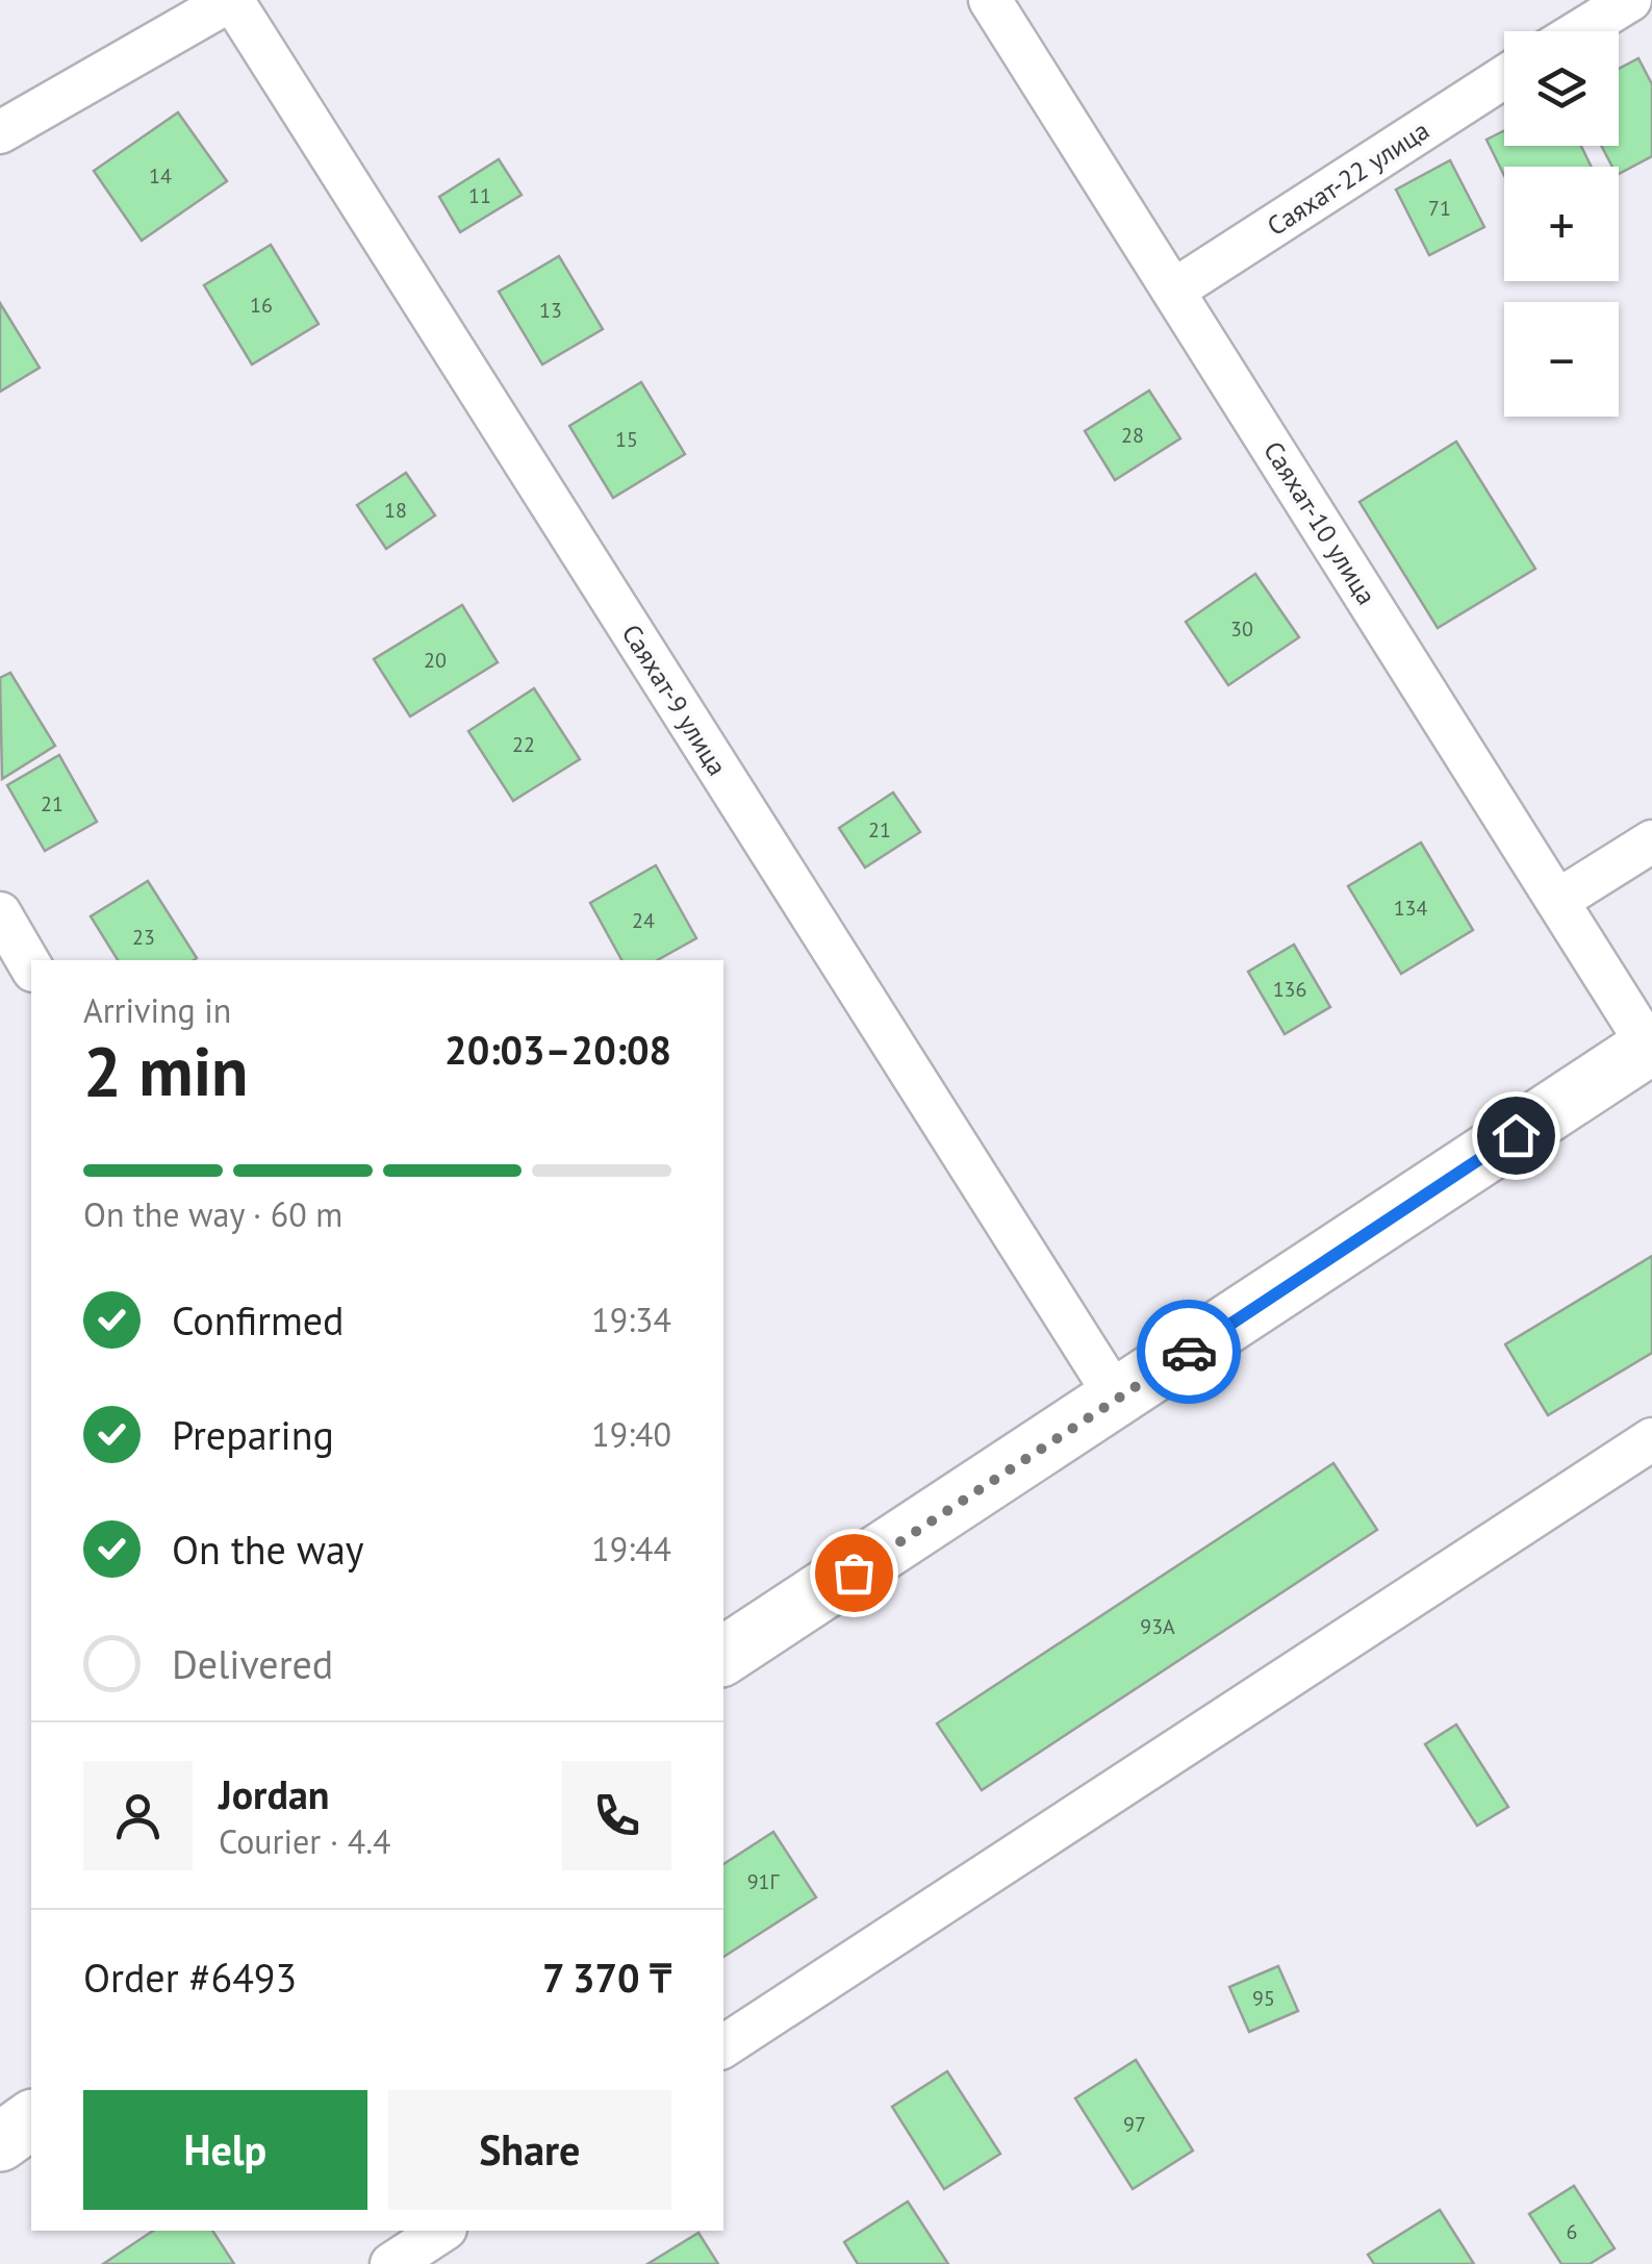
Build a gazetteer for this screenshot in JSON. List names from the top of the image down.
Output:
{
  "streets": {
    "street": ["Саяхат-22 улица", "Саяхат-10 улица", "Саяхат-9 улица"]
  },
  "crossings": [
    ["Саяхат-22 улица", "Саяхат-10 улица"]
  ],
  "house_numbers": [
    "14",
    "11",
    "71",
    "16",
    "13",
    "28",
    "15",
    "18",
    "30",
    "20",
    "22",
    "21",
    "21",
    "134",
    "24",
    "23",
    "136",
    "93А",
    "91Г",
    "95",
    "97",
    "6"
  ],
  "page": {
    "map_buttons": ["+", "−"],
    "heading": ["2 min", "Arriving in", "20:03–20:08"],
    "panel": [
      "Jordan",
      "Courier · 4.4",
      "Order #6493",
      "7 370 ₸"
    ],
    "bar": "On the way · 60 m",
    "list": [
      ["Confirmed", "19:34"],
      ["Preparing", "19:40"],
      ["On the way", "19:44"],
      "Delivered"
    ],
    "buttons": ["Help", "Share"]
  }
}
